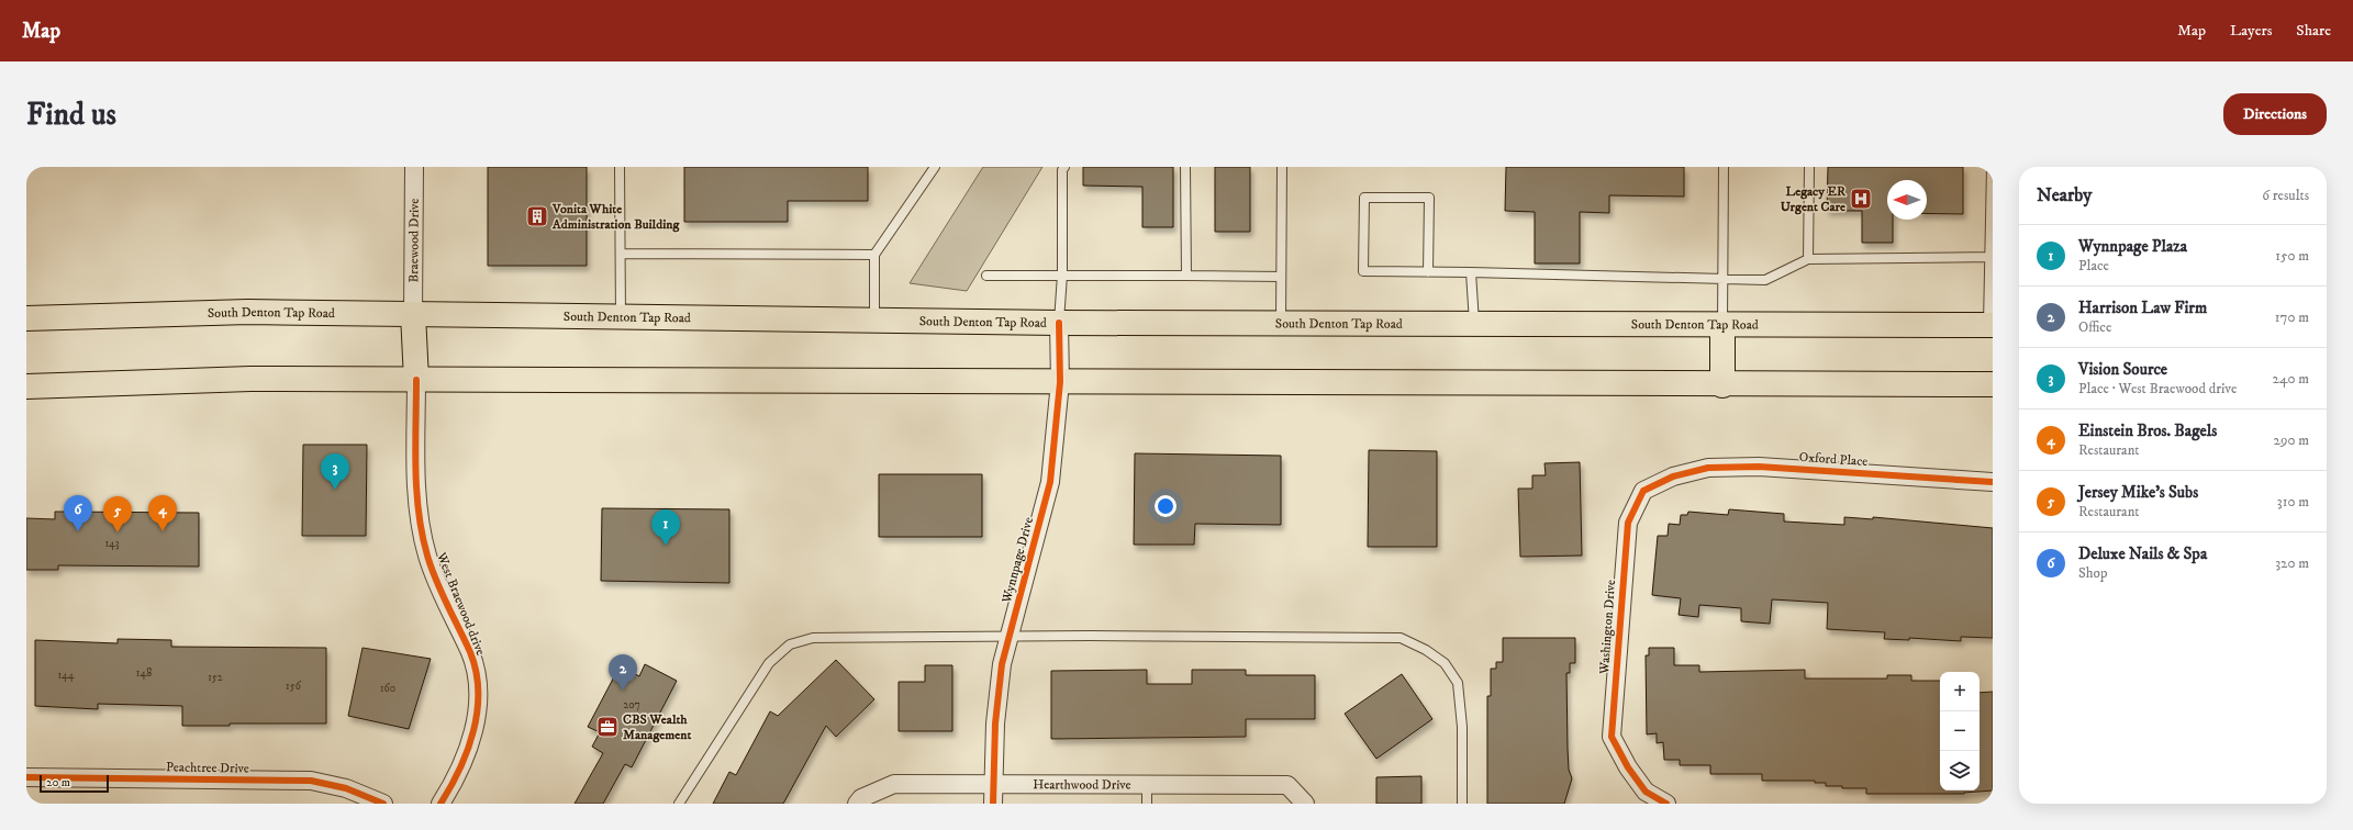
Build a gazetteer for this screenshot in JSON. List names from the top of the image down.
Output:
{
  "streets": {
    "main road": ["South Denton Tap Road"],
    "street": [
      "Braewood Drive",
      "Oxford Place",
      "Wynnpage Drive",
      "West Braewood drive",
      "Washington Drive",
      "Peachtree Drive",
      "Hearthwood Drive"
    ]
  },
  "crossings": [
    ["Braewood Drive", "South Denton Tap Road"],
    ["South Denton Tap Road", "Wynnpage Drive"],
    ["Oxford Place", "Washington Drive"],
    ["Wynnpage Drive", "Hearthwood Drive"]
  ],
  "places": {
    "hospital": ["Legacy ER Urgent Care"],
    "building": ["Vonita White Administration Building"],
    "office": ["CBS Wealth Management"]
  },
  "house_numbers": [
    "143",
    "148",
    "144",
    "152",
    "156",
    "160",
    "207"
  ],
  "scale_bar": "20 m",
  "north": "left",
  "page": {
    "header": "Map",
    "nav": ["Map", "Layers", "Share"],
    "buttons": "Directions",
    "title": "Find us",
    "heading": ["Nearby", "6 results"],
    "list": [
      {
        "mark": "1",
        "name": "Wynnpage Plaza",
        "note": "Place",
        "value": "150 m"
      },
      {
        "mark": "2",
        "name": "Harrison Law Firm",
        "note": "Office",
        "value": "170 m"
      },
      {
        "mark": "3",
        "name": "Vision Source",
        "note": "Place · West Braewood drive",
        "value": "240 m"
      },
      {
        "mark": "4",
        "name": "Einstein Bros. Bagels",
        "note": "Restaurant",
        "value": "290 m"
      },
      {
        "mark": "5",
        "name": "Jersey Mike's Subs",
        "note": "Restaurant",
        "value": "310 m"
      },
      {
        "mark": "6",
        "name": "Deluxe Nails & Spa",
        "note": "Shop",
        "value": "320 m"
      }
    ],
    "pins": [
      "3",
      "4",
      "6",
      "5",
      "1",
      "2"
    ],
    "map_buttons": ["+", "−"],
    "scale": "20 m"
  }
}
